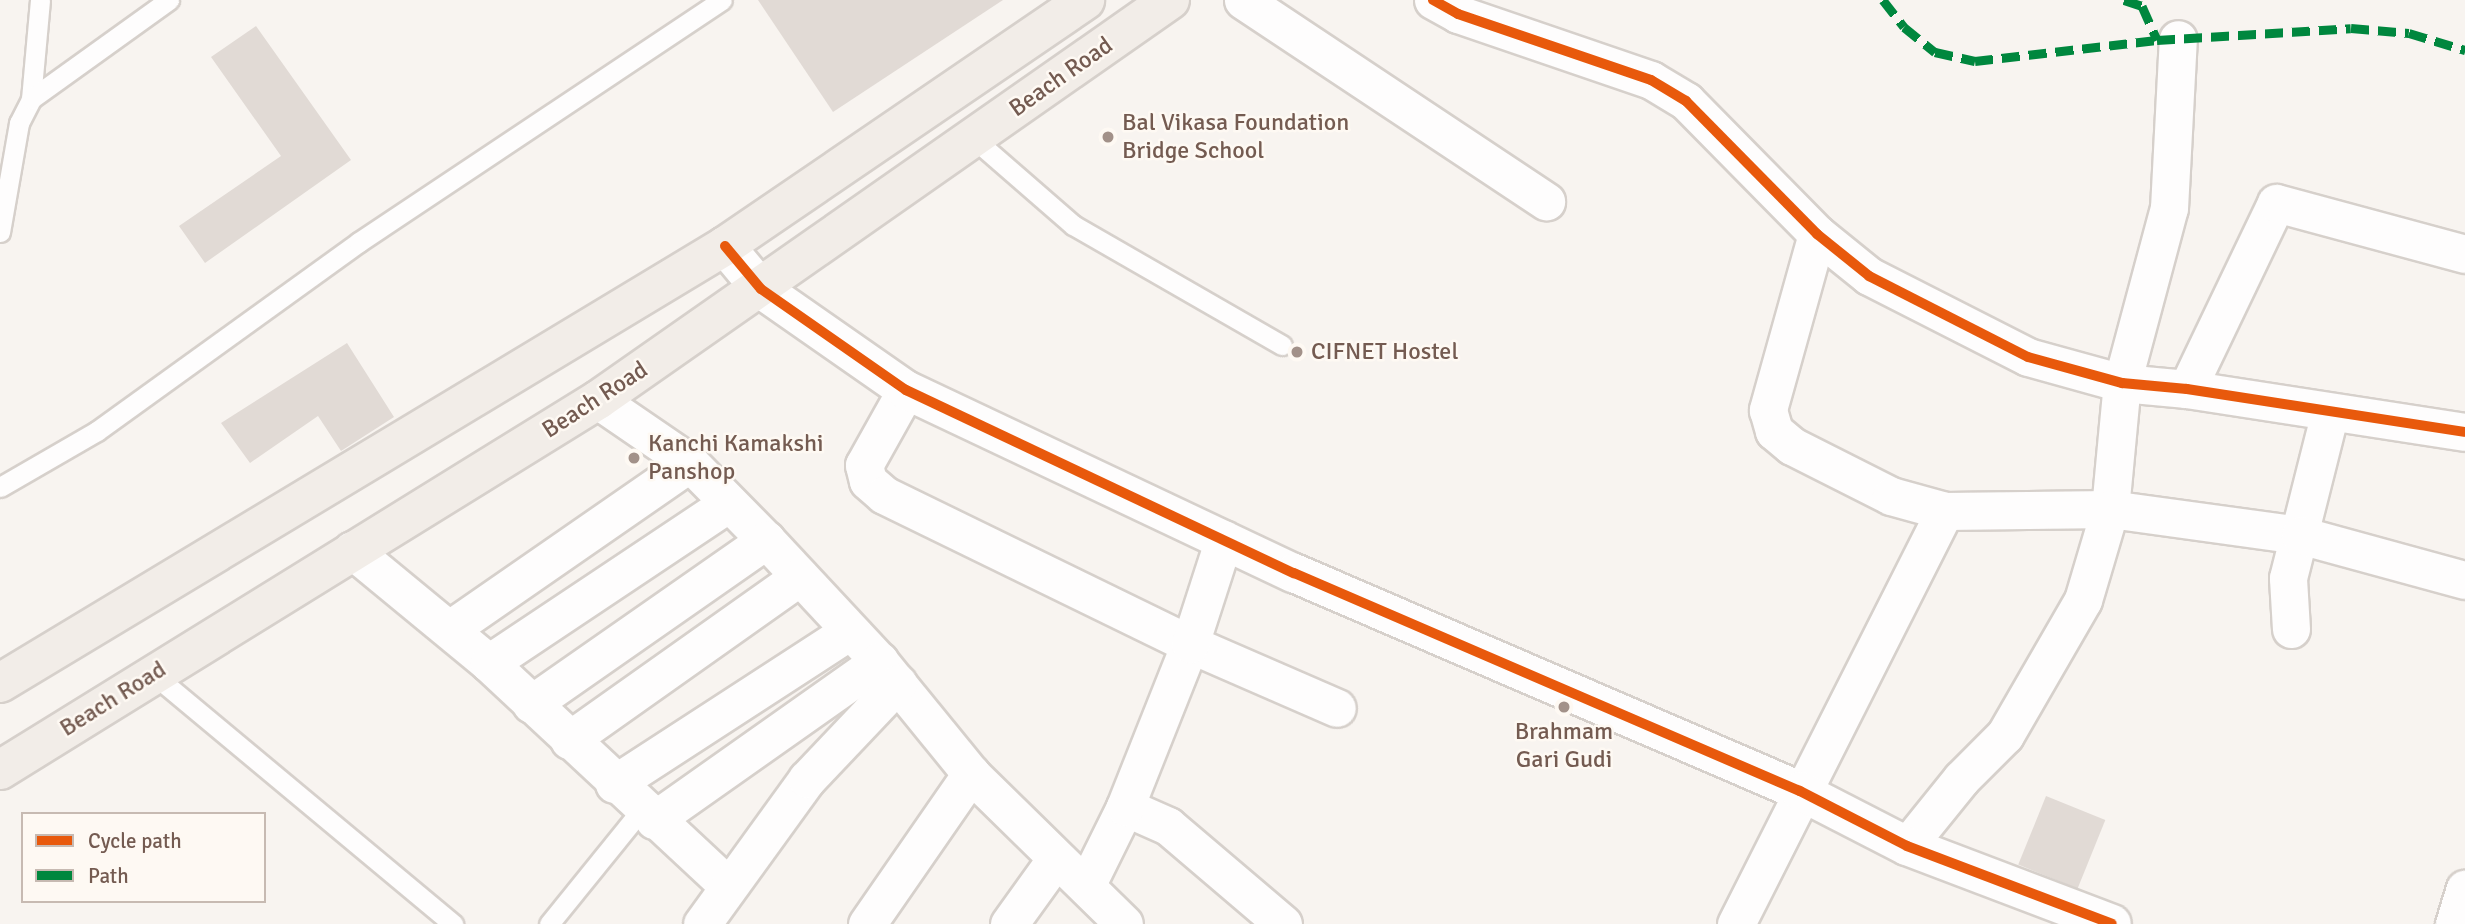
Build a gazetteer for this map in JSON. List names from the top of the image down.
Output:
{
  "streets": {
    "main road": ["Beach Road"]
  },
  "places": [
    "Bal Vikasa Foundation Bridge School",
    "CIFNET Hostel",
    "Kanchi Kamakshi Panshop",
    "Brahmam Gari Gudi"
  ],
  "legend": ["Cycle path", "Path"]
}
